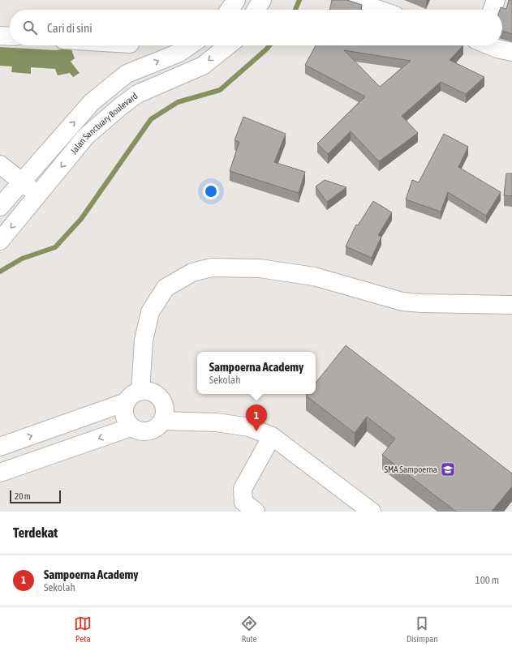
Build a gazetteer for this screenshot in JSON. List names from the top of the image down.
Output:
{
  "streets": {
    "street": ["Jalan Sanctuary Boulevard"]
  },
  "places": {
    "school or university": ["SMA Sampoerna"]
  },
  "scale_bar": "20 m",
  "page": {
    "search": "Cari di sini",
    "popup": ["Sampoerna Academy", "Sekolah"],
    "pins": "1",
    "scale": "20 m",
    "heading": "Terdekat",
    "list": [
      {
        "mark": "1",
        "name": "Sampoerna Academy",
        "note": "Sekolah",
        "value": "100 m"
      }
    ],
    "nav": ["Peta", "Rute", "Disimpan"]
  }
}
